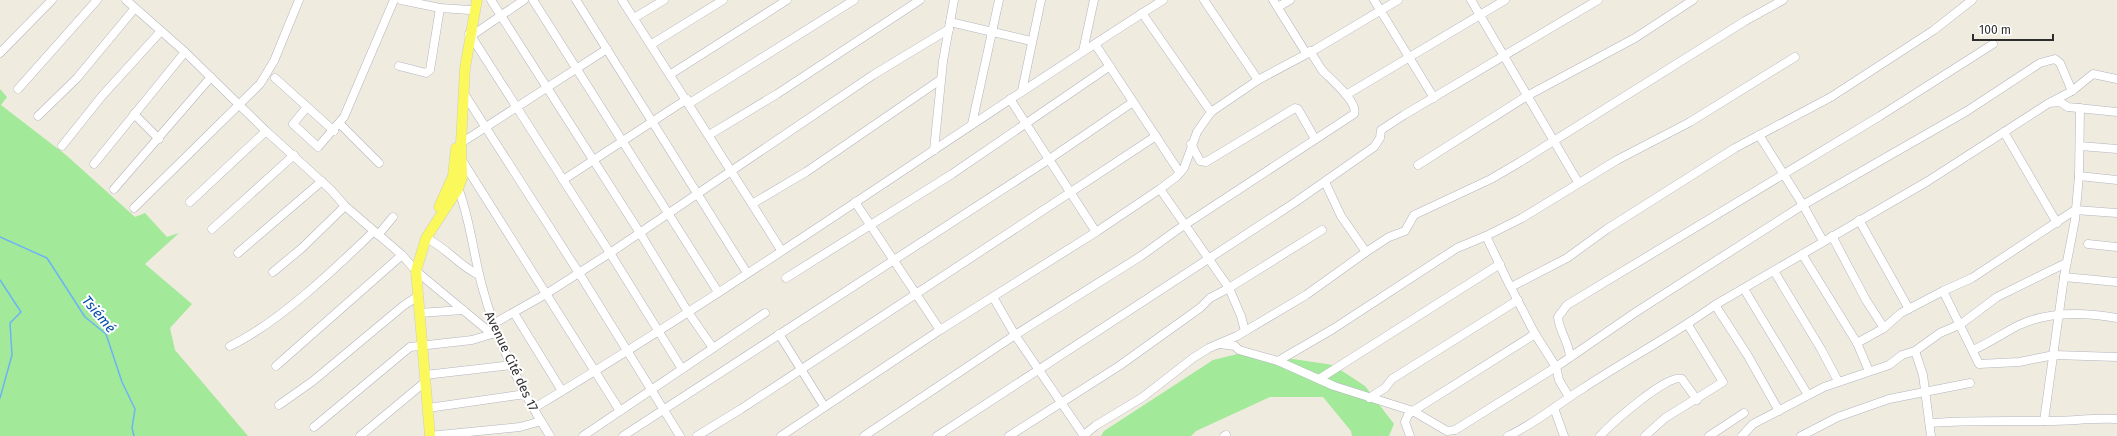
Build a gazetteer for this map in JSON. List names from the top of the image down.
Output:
{
  "streets": {
    "street": ["Avenue Cité des 17"]
  },
  "water": ["Tsiémé"],
  "scale_bar": "100 m"
}
